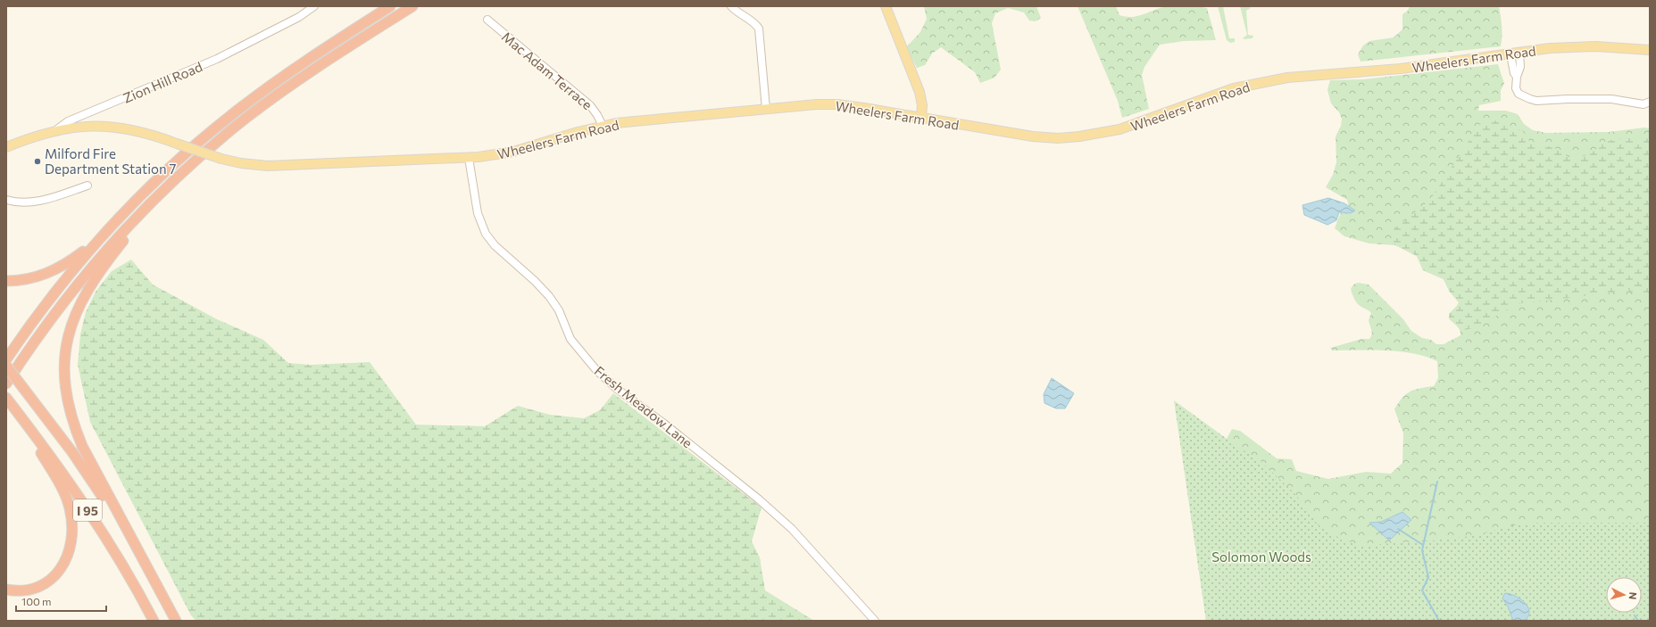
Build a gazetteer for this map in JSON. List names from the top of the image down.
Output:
{
  "streets": {
    "highway": ["I 95"],
    "main road": ["Wheelers Farm Road", "Zion Hill Road"],
    "street": ["Mac Adam Terrace", "Fresh Meadow Lane"]
  },
  "crossings": [
    ["Wheelers Farm Road", "Mac Adam Terrace"],
    ["Wheelers Farm Road", "Zion Hill Road"],
    ["Wheelers Farm Road", "Fresh Meadow Lane"]
  ],
  "parks": ["Solomon Woods"],
  "places": ["Milford Fire Department Station 7"],
  "scale_bar": "100 m",
  "north": "right"
}
